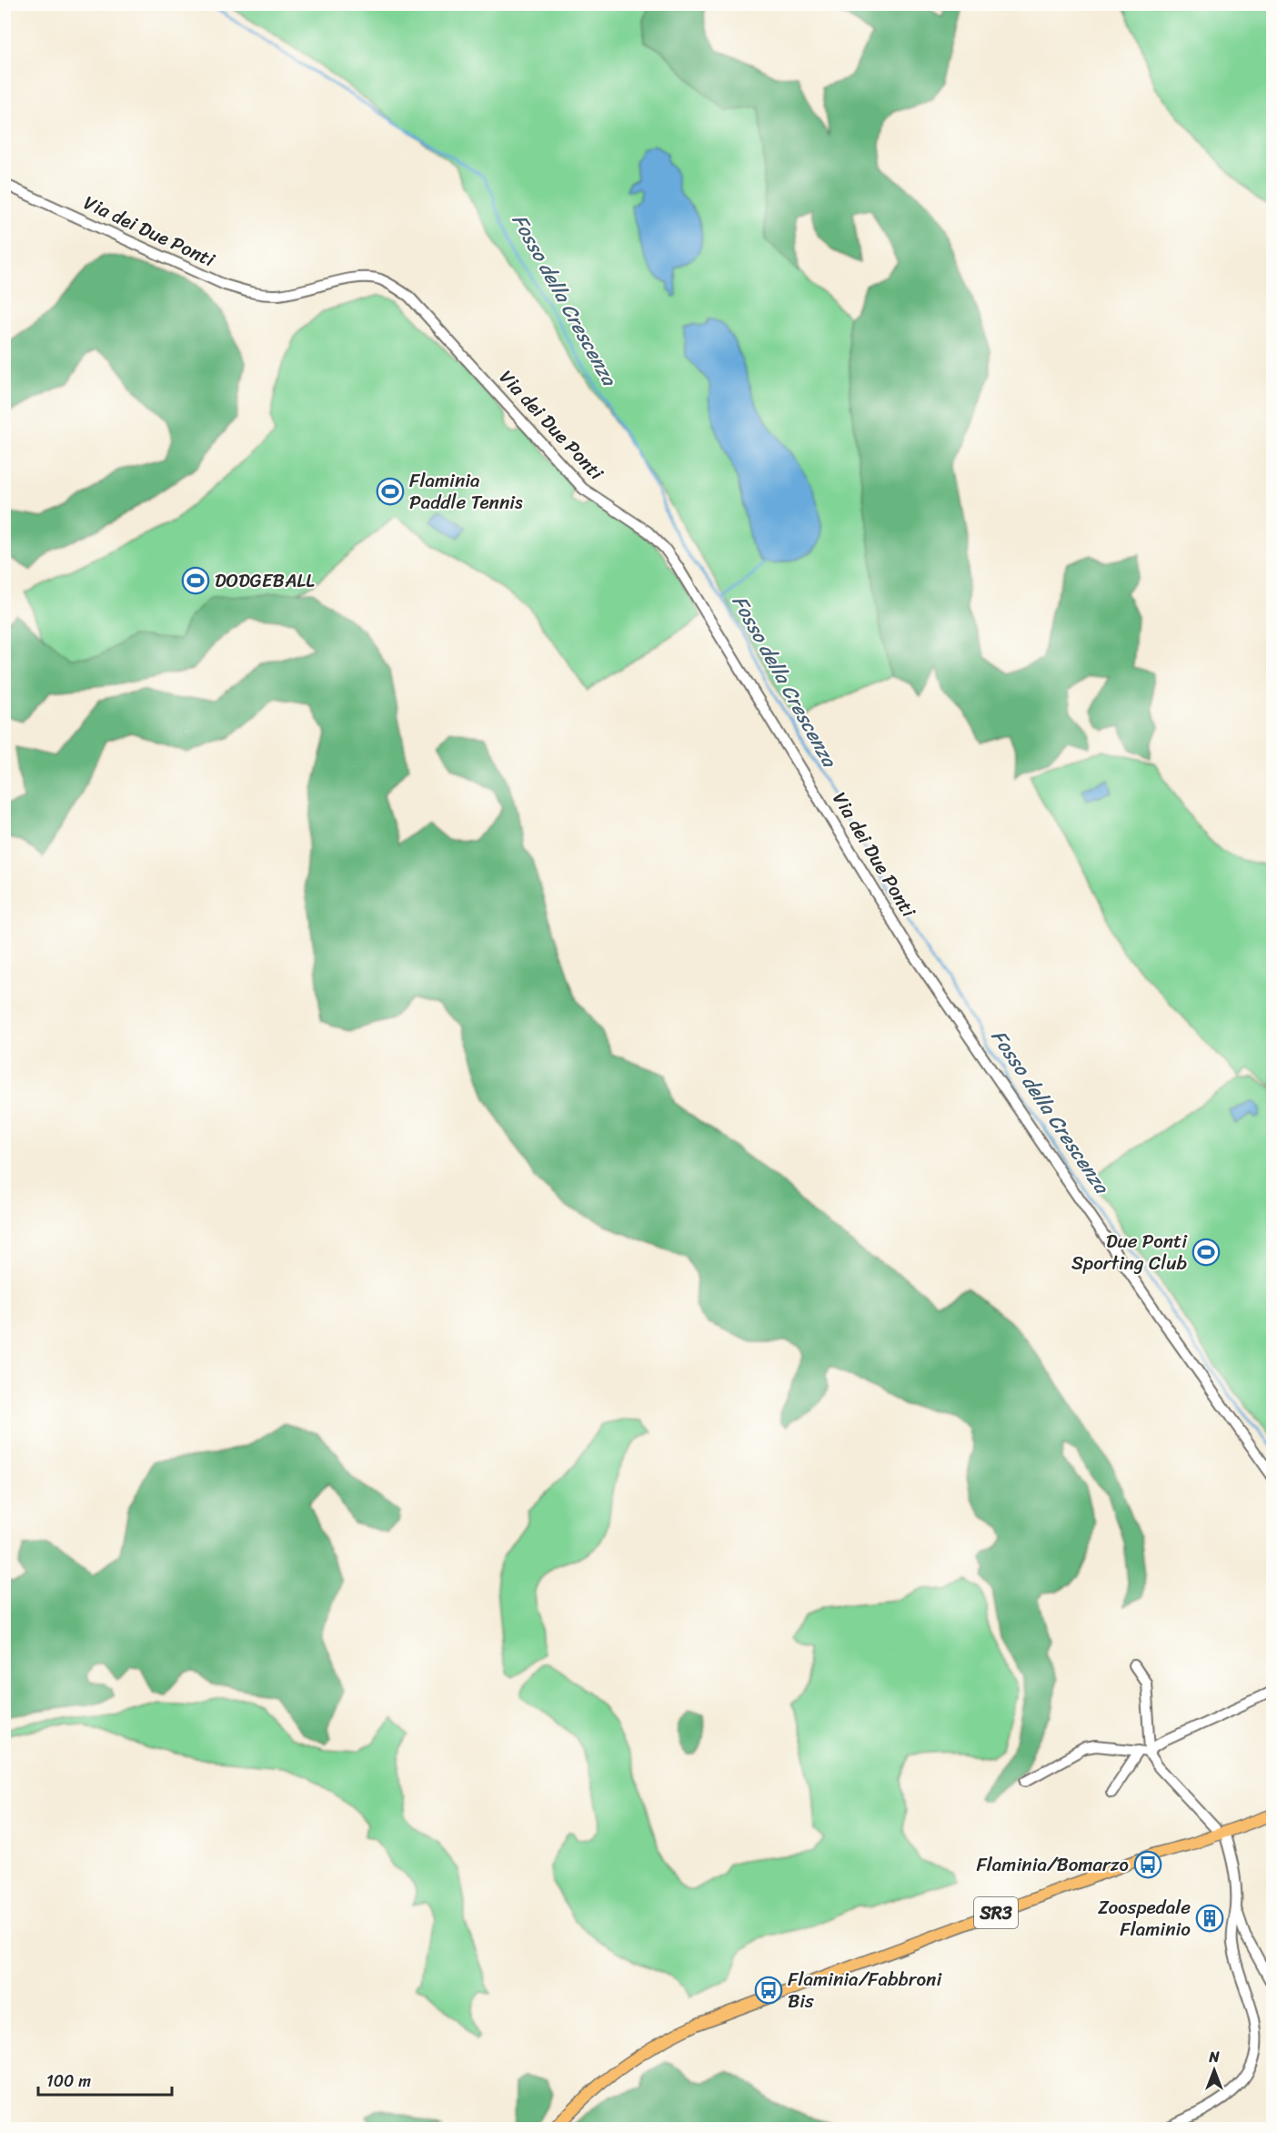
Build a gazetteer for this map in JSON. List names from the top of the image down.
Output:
{
  "streets": {
    "main road": ["SR3"],
    "street": ["Via dei Due Ponti"]
  },
  "water": ["Fosso della Crescenza"],
  "places": {
    "sports": ["Flaminia Paddle Tennis", "DODGEBALL", "Due Ponti Sporting Club"],
    "bus stop": ["Flaminia/Bomarzo", "Flaminia/Fabbroni Bis"],
    "building": ["Zoospedale Flaminio"]
  },
  "scale_bar": "100 m",
  "north": "top"
}
